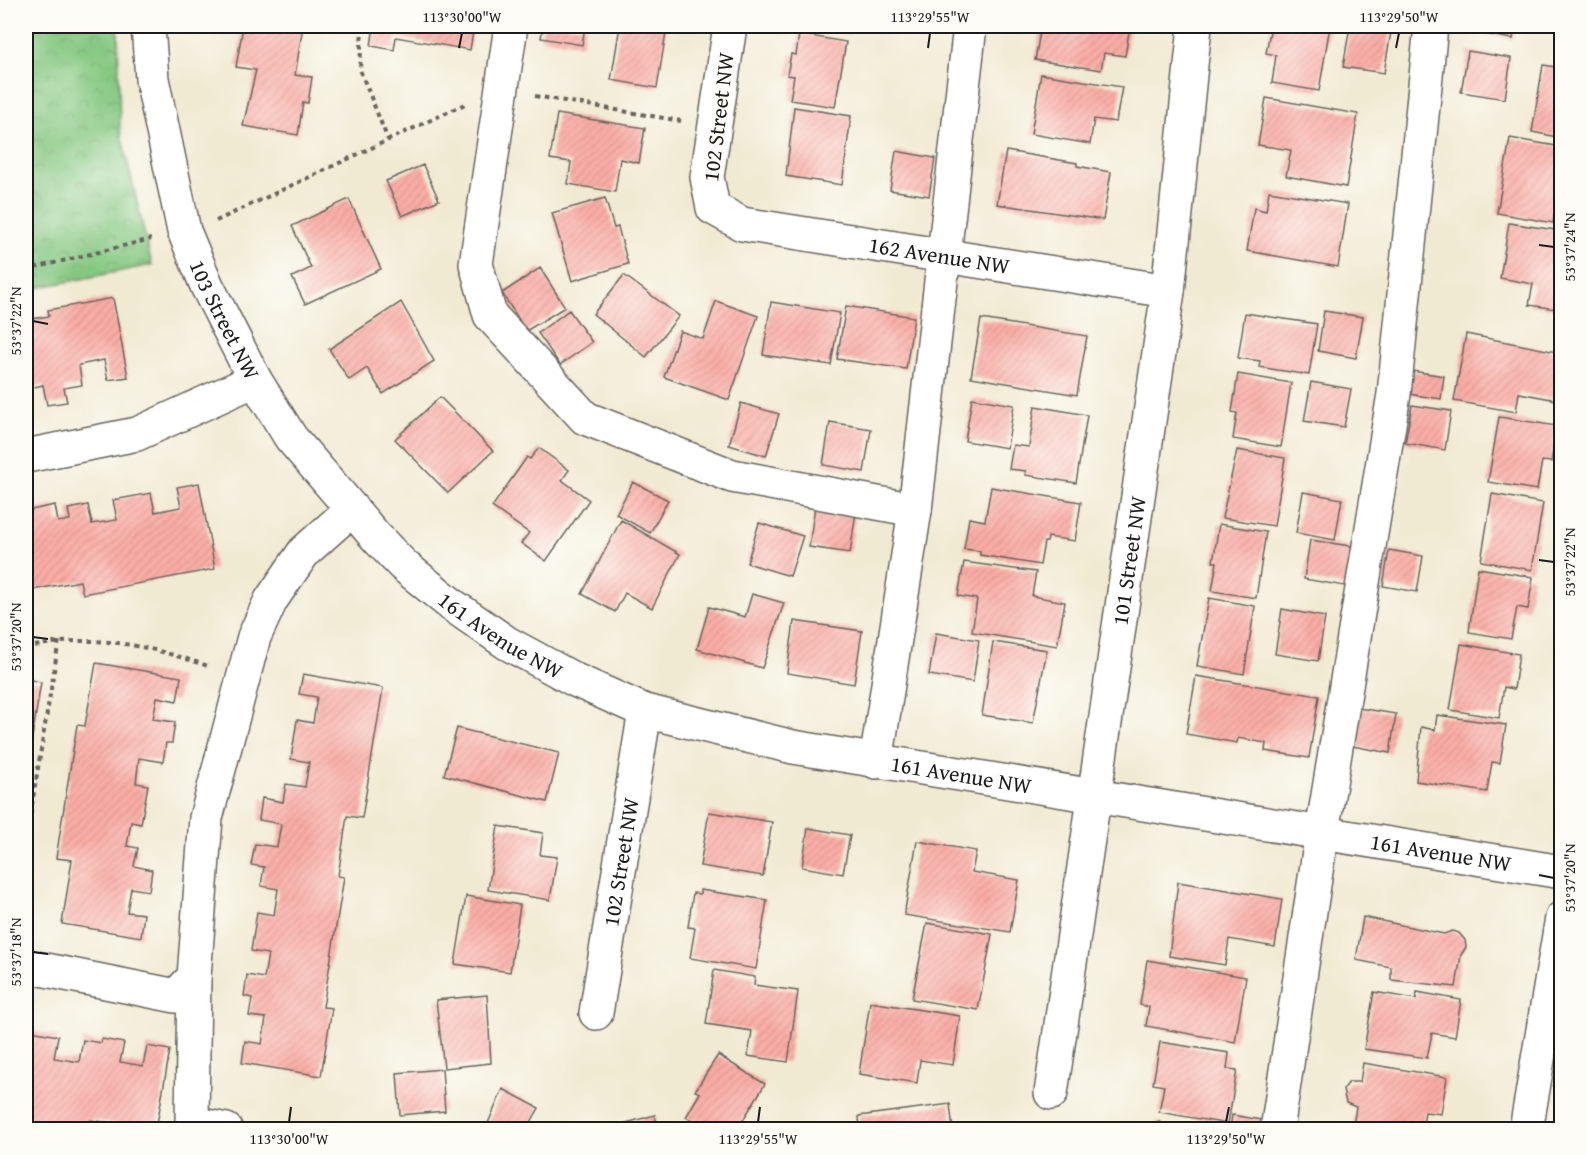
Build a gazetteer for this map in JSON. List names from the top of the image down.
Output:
{
  "streets": {
    "street": [
      "102 Street NW",
      "162 Avenue NW",
      "103 Street NW",
      "101 Street NW",
      "161 Avenue NW"
    ]
  },
  "crossings": [
    ["102 Street NW", "162 Avenue NW"],
    ["102 Street NW", "161 Avenue NW"],
    ["162 Avenue NW", "101 Street NW"],
    ["103 Street NW", "161 Avenue NW"],
    ["101 Street NW", "161 Avenue NW"]
  ],
  "coordinates": [
    "113°30'00\"W",
    "113°29'55\"W",
    "113°29'50\"W",
    "53°37'24\"N",
    "53°37'22\"N",
    "53°37'20\"N",
    "53°37'18\"N"
  ]
}
